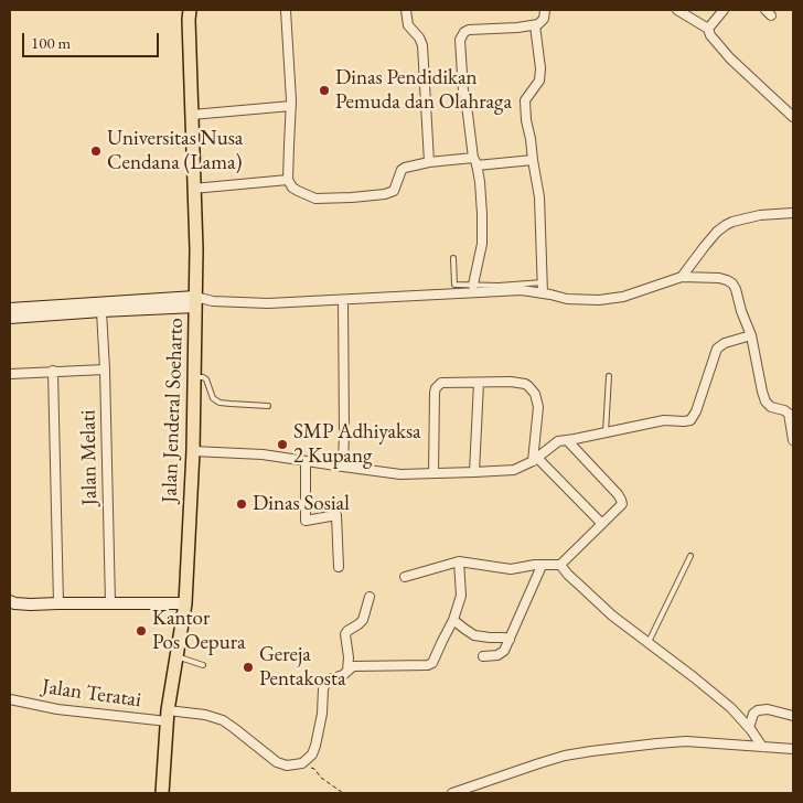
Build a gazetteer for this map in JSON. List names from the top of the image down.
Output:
{
  "streets": {
    "main road": ["Jalan Jenderal Soeharto"],
    "street": ["Jalan Melati", "Jalan Teratai"]
  },
  "crossings": [
    ["Jalan Jenderal Soeharto", "Jalan Teratai"]
  ],
  "places": [
    "Dinas Pendidikan Pemuda dan Olahraga",
    "Universitas Nusa Cendana (Lama)",
    "SMP Adhiyaksa 2 Kupang",
    "Dinas Sosial",
    "Kantor Pos Oepura",
    "Gereja Pentakosta"
  ],
  "scale_bar": "100 m"
}
